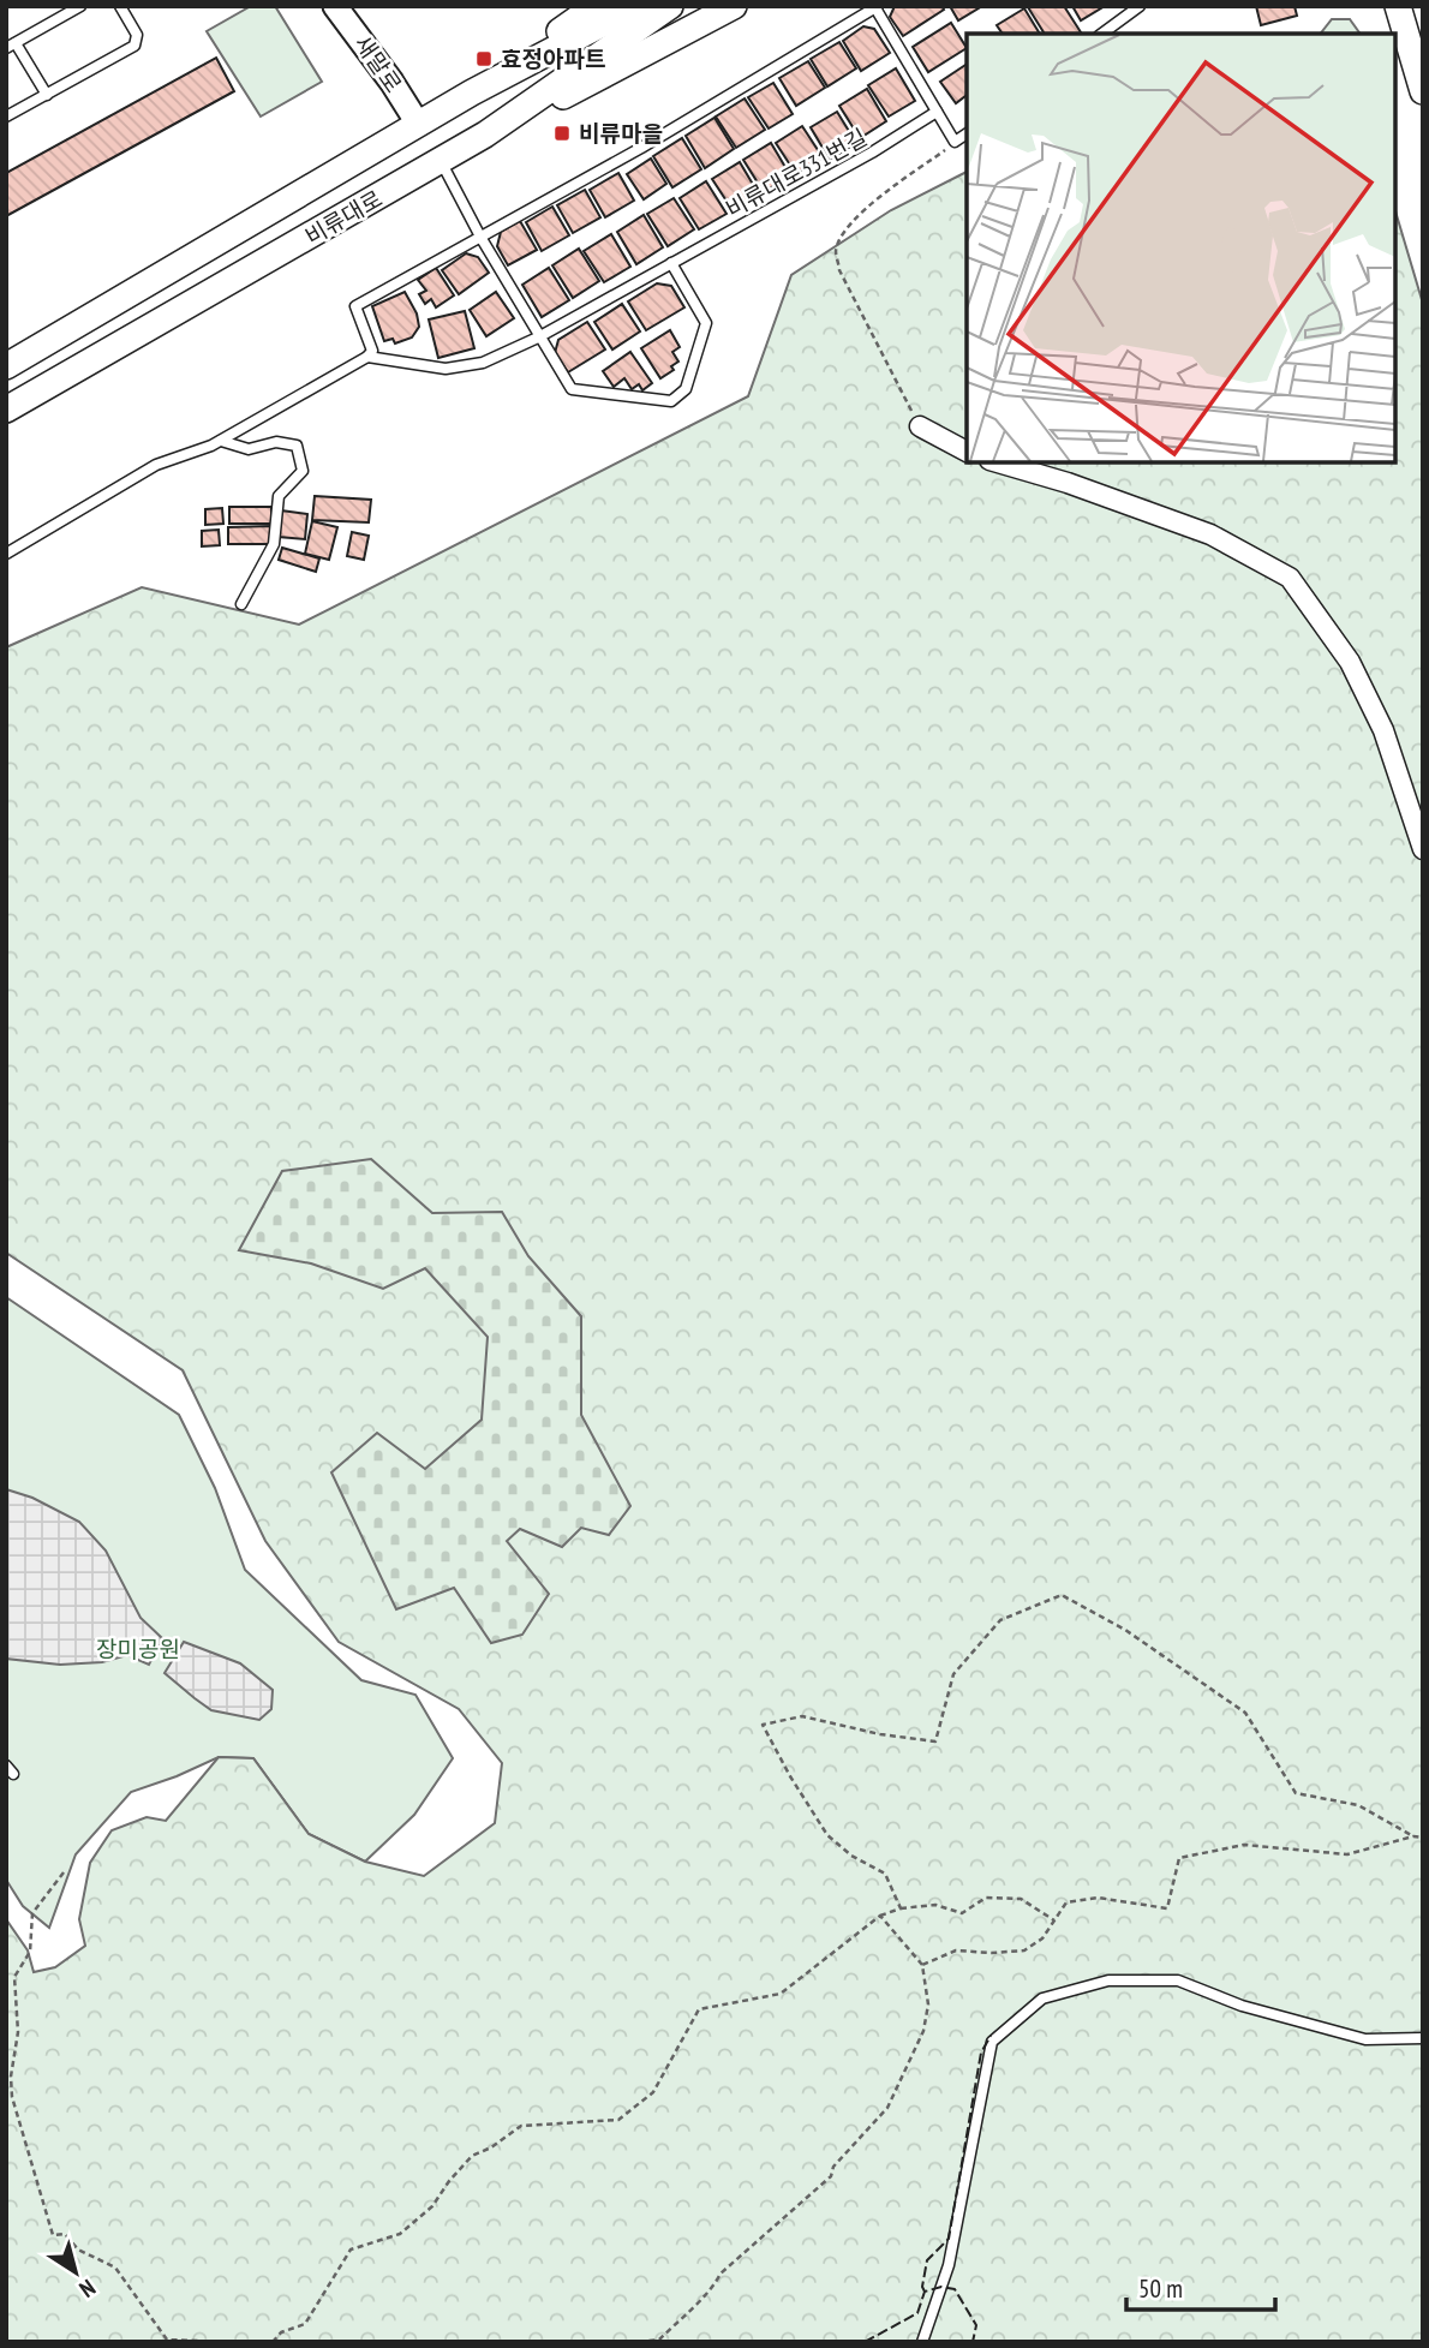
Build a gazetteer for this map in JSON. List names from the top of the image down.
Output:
{
  "streets": {
    "main road": ["비류대로"],
    "street": ["새말로"],
    "lane": ["비류대로331번길"]
  },
  "crossings": [
    ["새말로", "비류대로"]
  ],
  "parks": ["장미공원"],
  "places": {
    "transit": ["효정아파트", "비류마을"]
  },
  "scale_bar": "50 m",
  "north": "bottom right"
}
